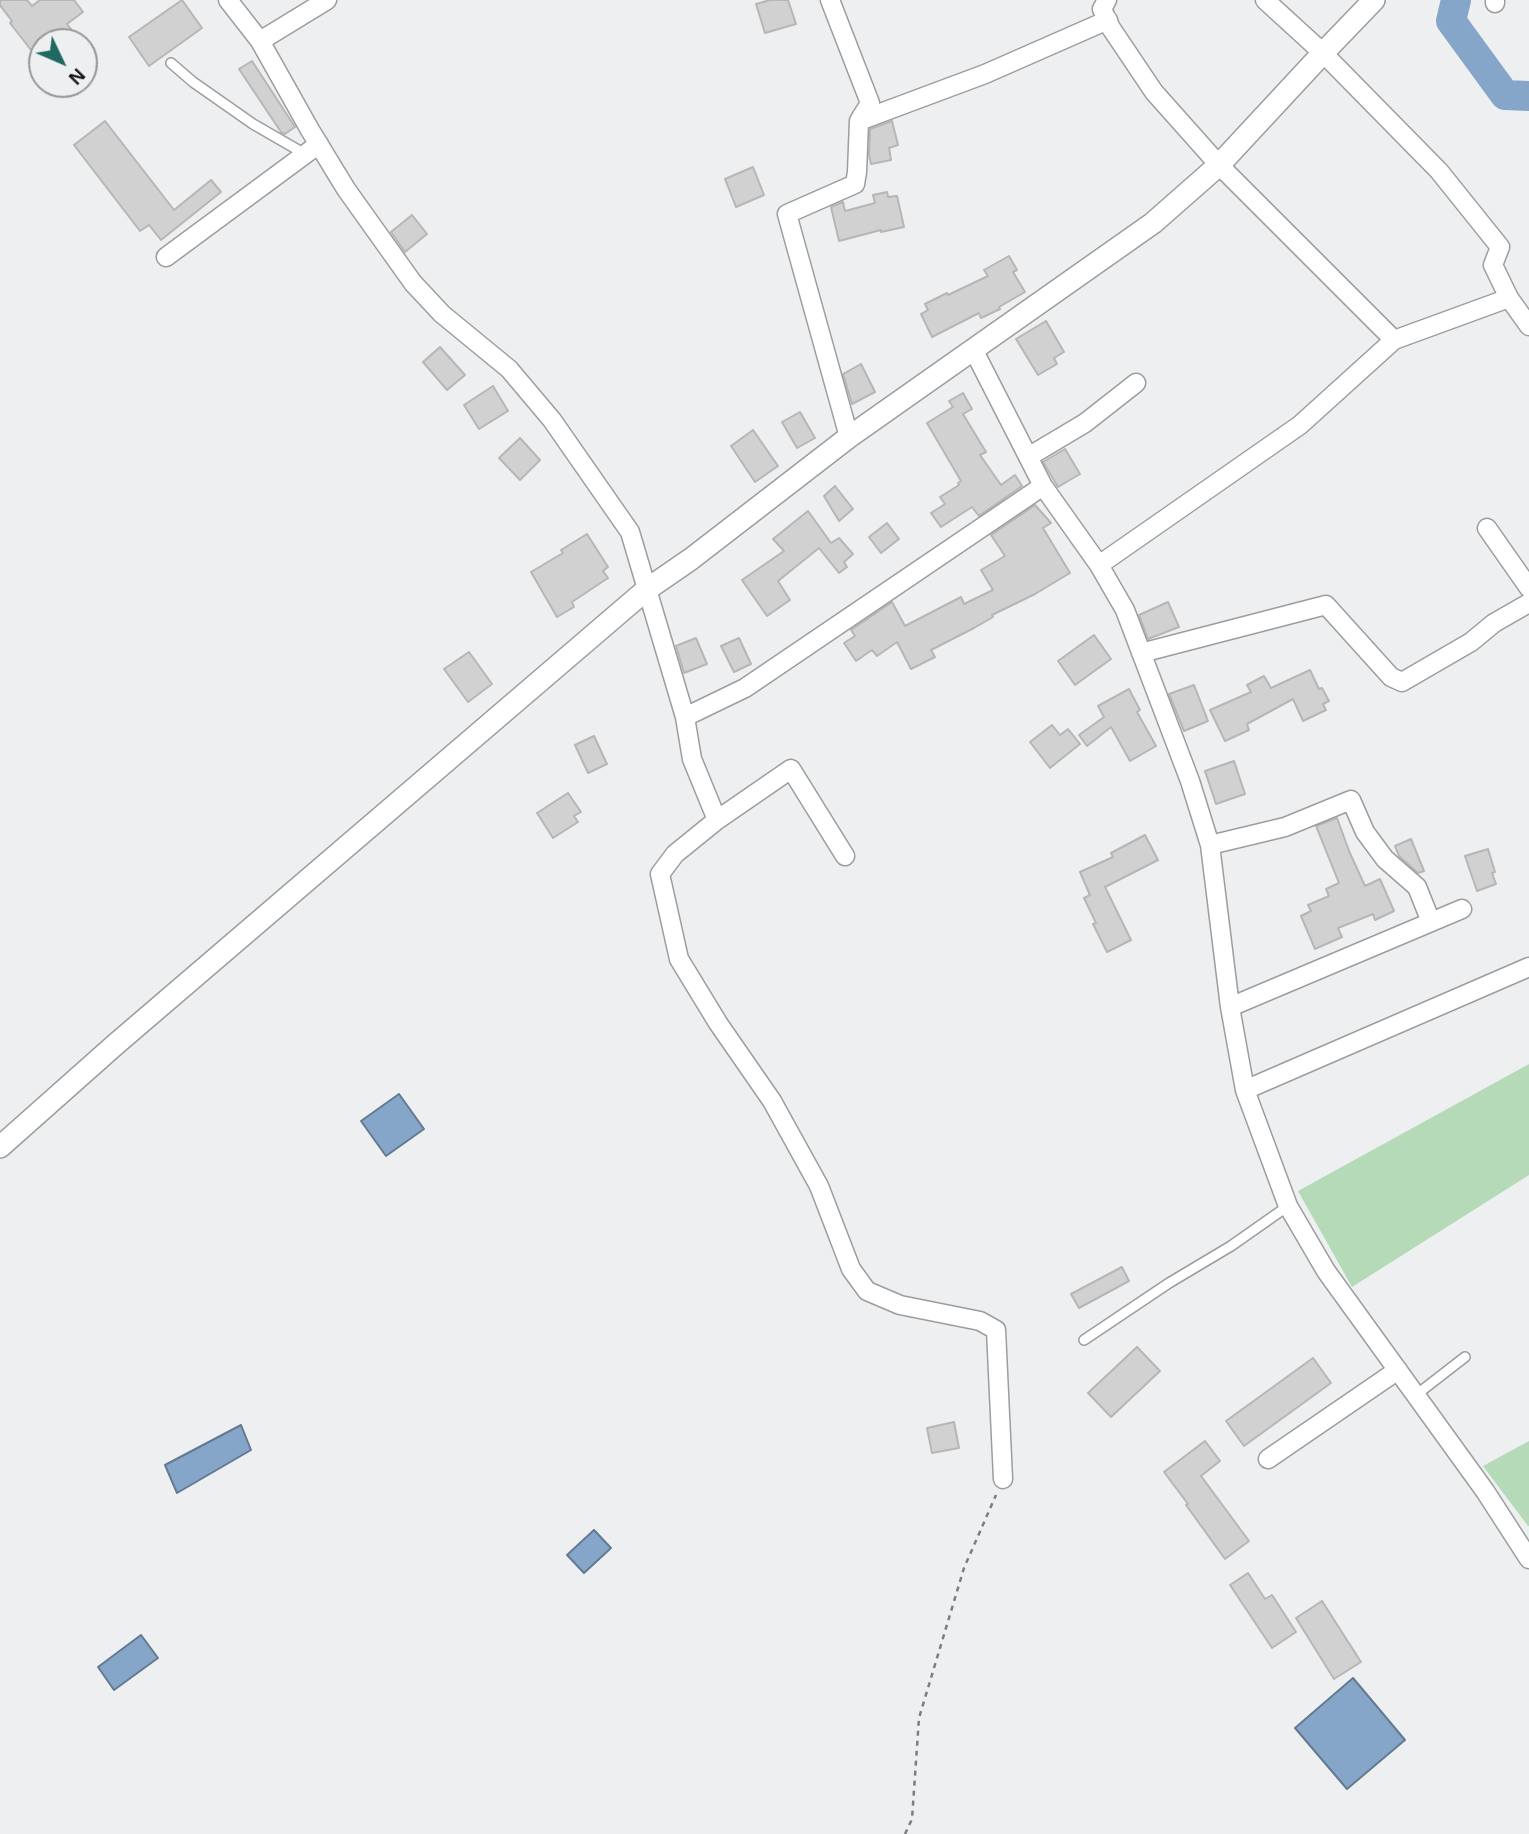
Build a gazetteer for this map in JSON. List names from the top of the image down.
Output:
{
  "north": "bottom right"
}
